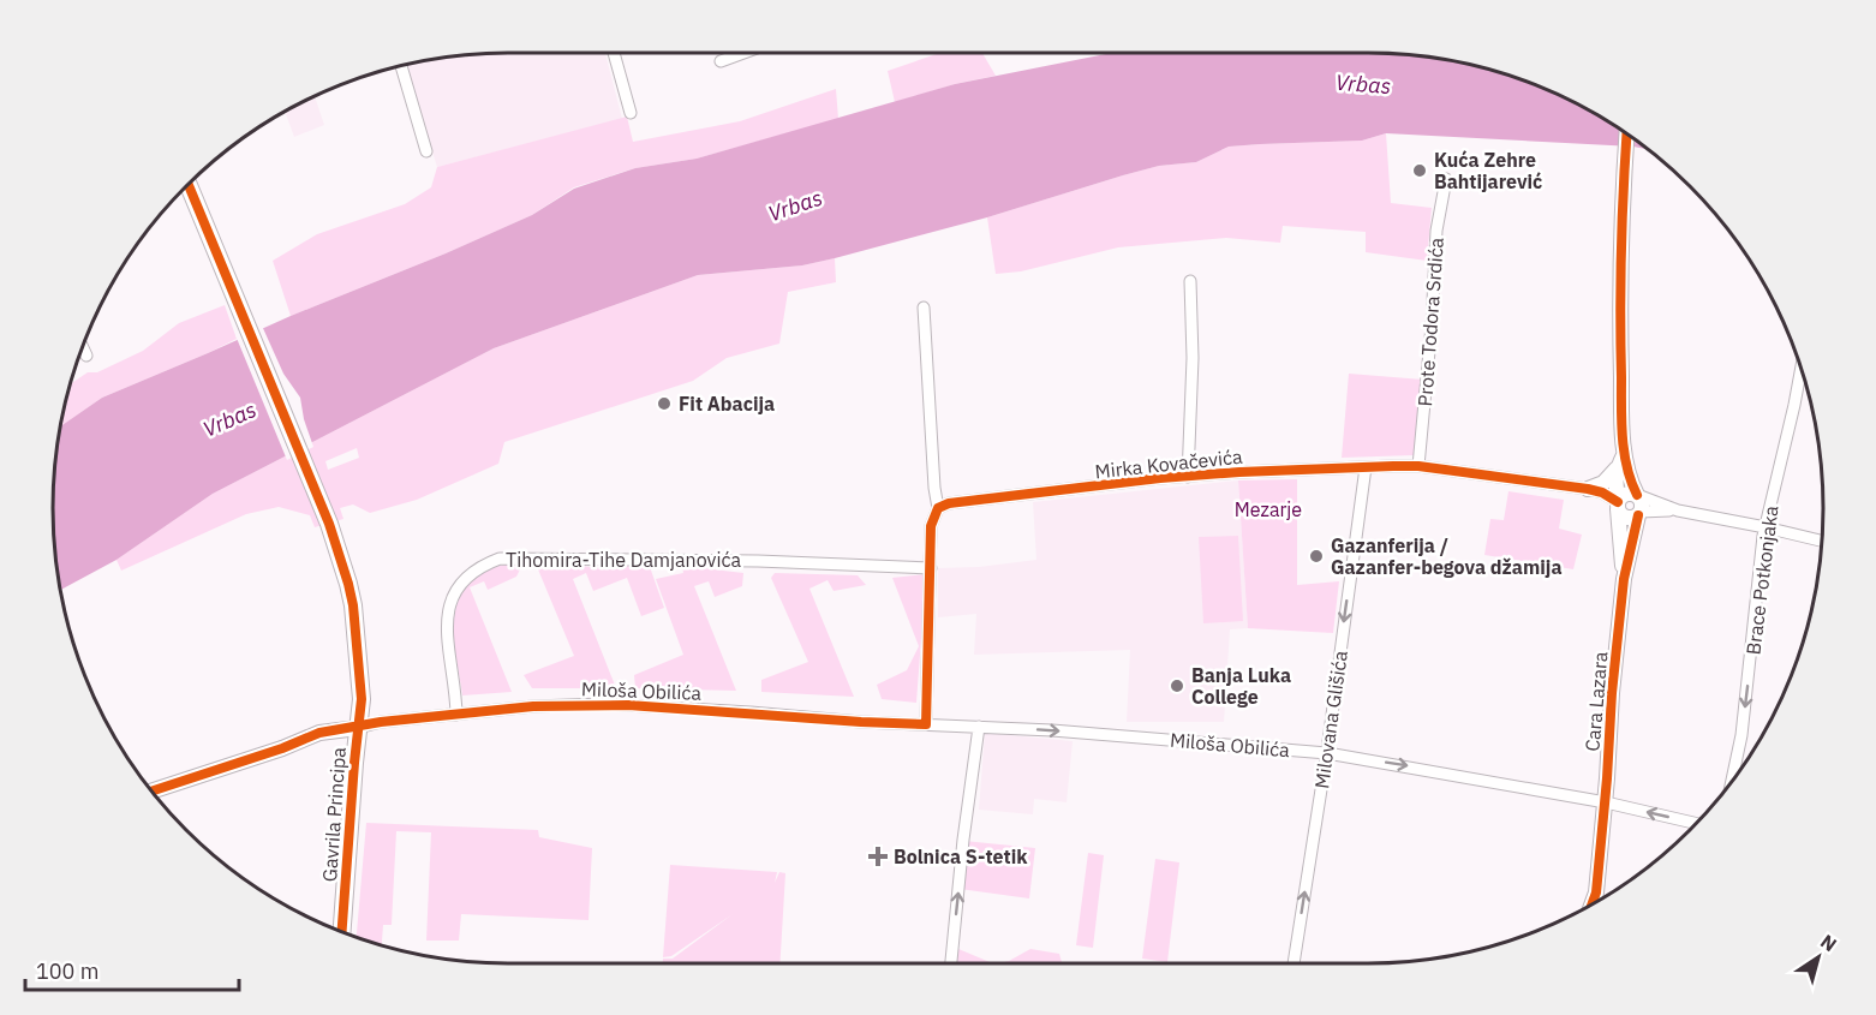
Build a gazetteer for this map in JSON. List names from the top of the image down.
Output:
{
  "streets": {
    "main road": ["Gavrila Principa"],
    "street": [
      "Prote Todora Srdića",
      "Mirka Kovačevića",
      "Tihomira-Tihe Damjanovića",
      "Brace Potkonjaka",
      "Miloša Obilića",
      "Cara Lazara",
      "Milovana Glišića"
    ]
  },
  "crossings": [
    ["Prote Todora Srdića", "Mirka Kovačevića"],
    ["Mirka Kovačevića", "Cara Lazara"],
    ["Mirka Kovačevića", "Milovana Glišića"],
    ["Tihomira-Tihe Damjanovića", "Miloša Obilića"],
    ["Miloša Obilića", "Cara Lazara"],
    ["Miloša Obilića", "Milovana Glišića"],
    ["Miloša Obilića", "Gavrila Principa"]
  ],
  "one_way": ["Brace Potkonjaka"],
  "water": ["Vrbas"],
  "parks": ["Mezarje"],
  "places": {
    "other": [
      "Kuća Zehre Bahtijarević",
      "Fit Abacija",
      "Gazanferija / Gazanfer-begova džamija",
      "Banja Luka College"
    ],
    "health": ["Bolnica S-tetik"]
  },
  "scale_bar": "100 m",
  "north": "top right"
}
